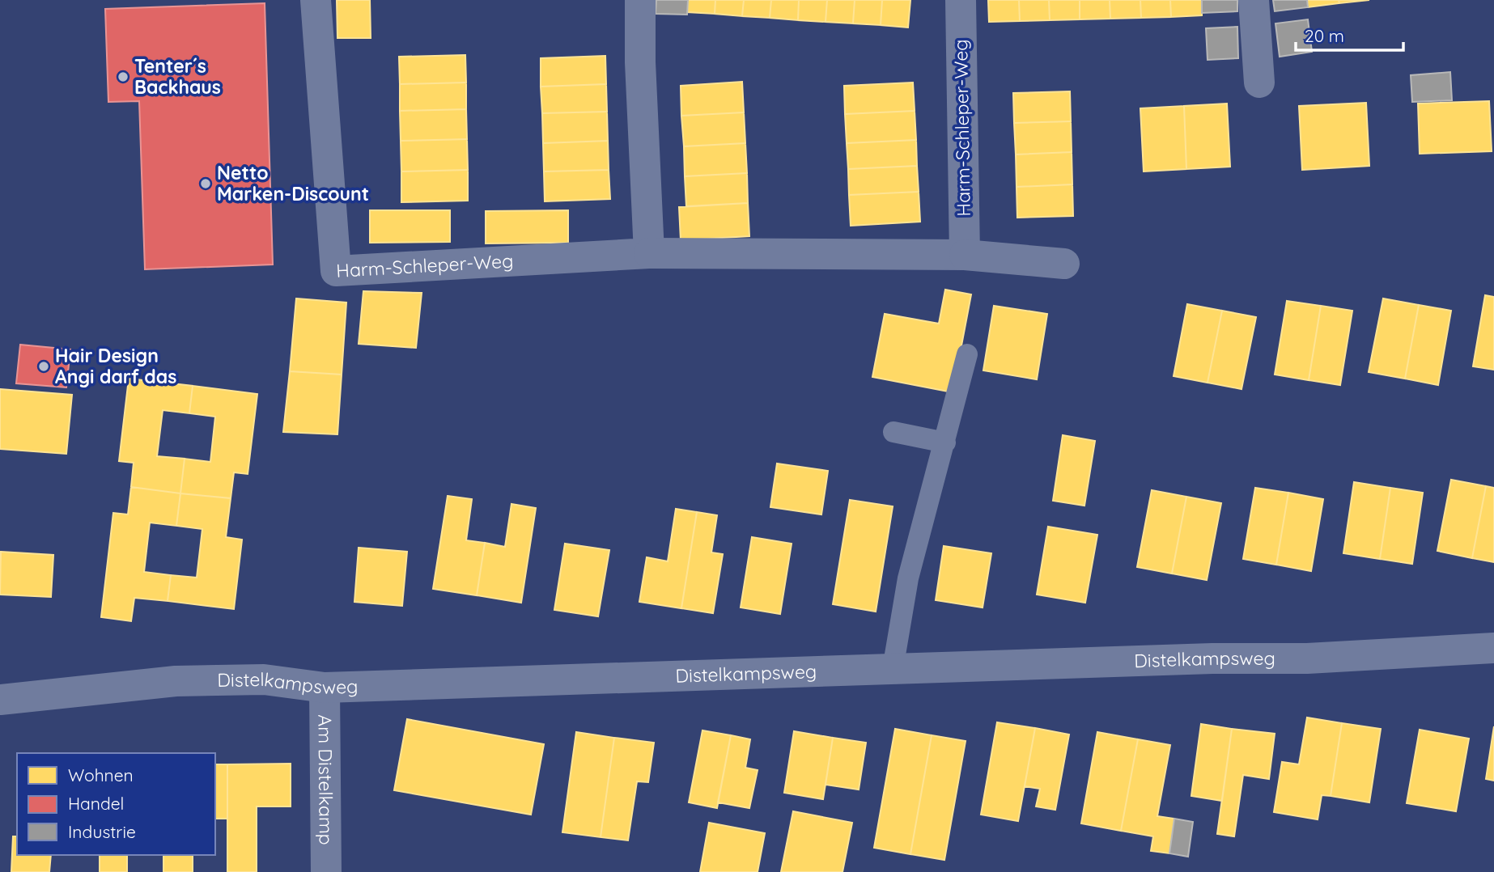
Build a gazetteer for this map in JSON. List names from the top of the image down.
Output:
{
  "streets": {
    "street": ["Harm-Schleper-Weg", "Distelkampsweg", "Am Distelkamp"]
  },
  "crossings": [
    ["Distelkampsweg", "Am Distelkamp"]
  ],
  "places": ["Tenter´s Backhaus", "Netto Marken-Discount", "Hair Design Angi darf das"],
  "legend": ["Wohnen", "Handel", "Industrie"],
  "scale_bar": "20 m"
}
